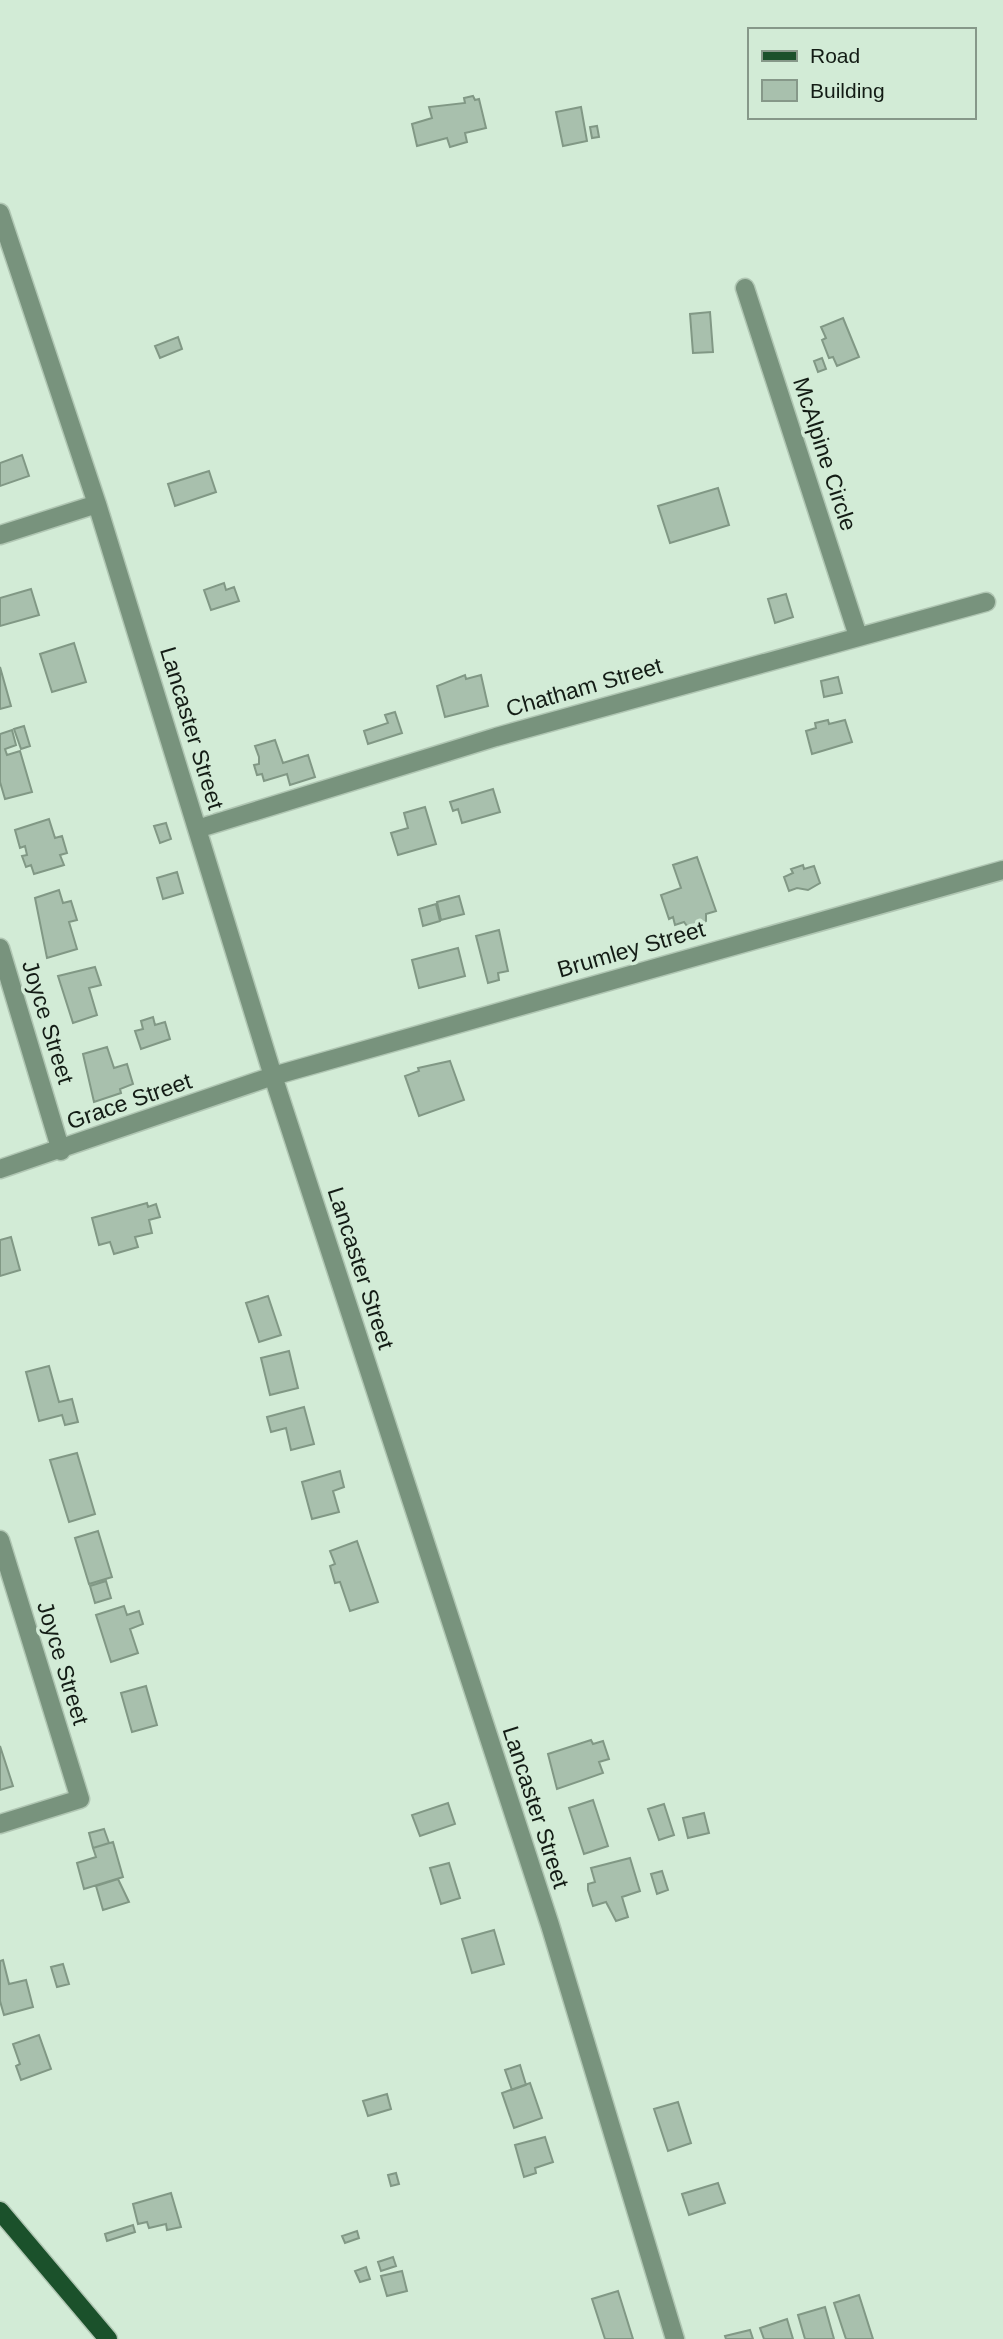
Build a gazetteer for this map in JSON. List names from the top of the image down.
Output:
{
  "streets": {
    "street": [
      "McAlpine Circle",
      "Chatham Street",
      "Lancaster Street",
      "Brumley Street",
      "Joyce Street",
      "Grace Street"
    ]
  },
  "crossings": [
    ["McAlpine Circle", "Chatham Street"],
    ["Chatham Street", "Lancaster Street"],
    ["Lancaster Street", "Brumley Street"],
    ["Lancaster Street", "Grace Street"],
    ["Brumley Street", "Grace Street"],
    ["Joyce Street", "Grace Street"]
  ],
  "legend": ["Road", "Building"]
}
